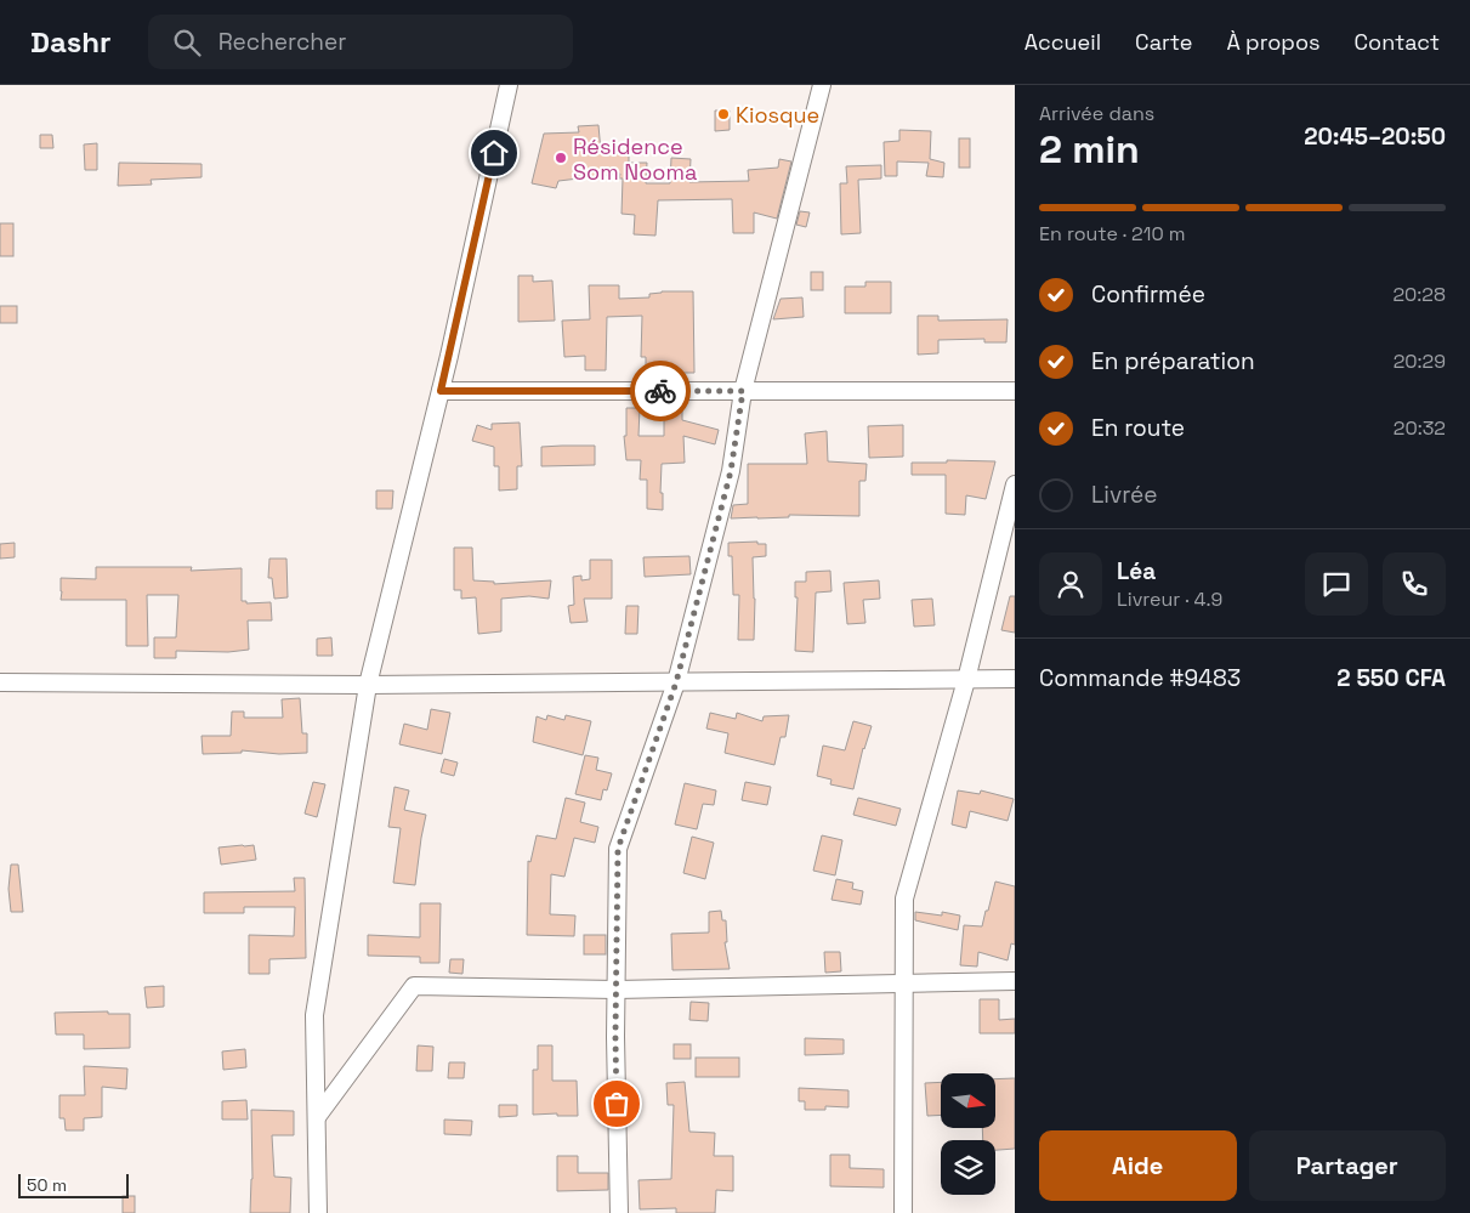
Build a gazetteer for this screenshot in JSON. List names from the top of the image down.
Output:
{
  "places": ["Kiosque", "Résidence Som Nooma"],
  "scale_bar": "50 m",
  "north": "right",
  "page": {
    "header": "Dashr",
    "search": "Rechercher",
    "nav": [
      "Accueil",
      "Carte",
      "À propos",
      "Contact"
    ],
    "heading": ["2 min", "Arrivée dans", "20:45–20:50"],
    "panel": [
      "Léa",
      "Livreur · 4.9",
      "Commande #9483",
      "2 550 CFA"
    ],
    "bar": "En route · 210 m",
    "list": [
      ["Confirmée", "20:28"],
      ["En préparation", "20:29"],
      ["En route", "20:32"],
      "Livrée"
    ],
    "buttons": ["Aide", "Partager"],
    "scale": "50 m"
  }
}
